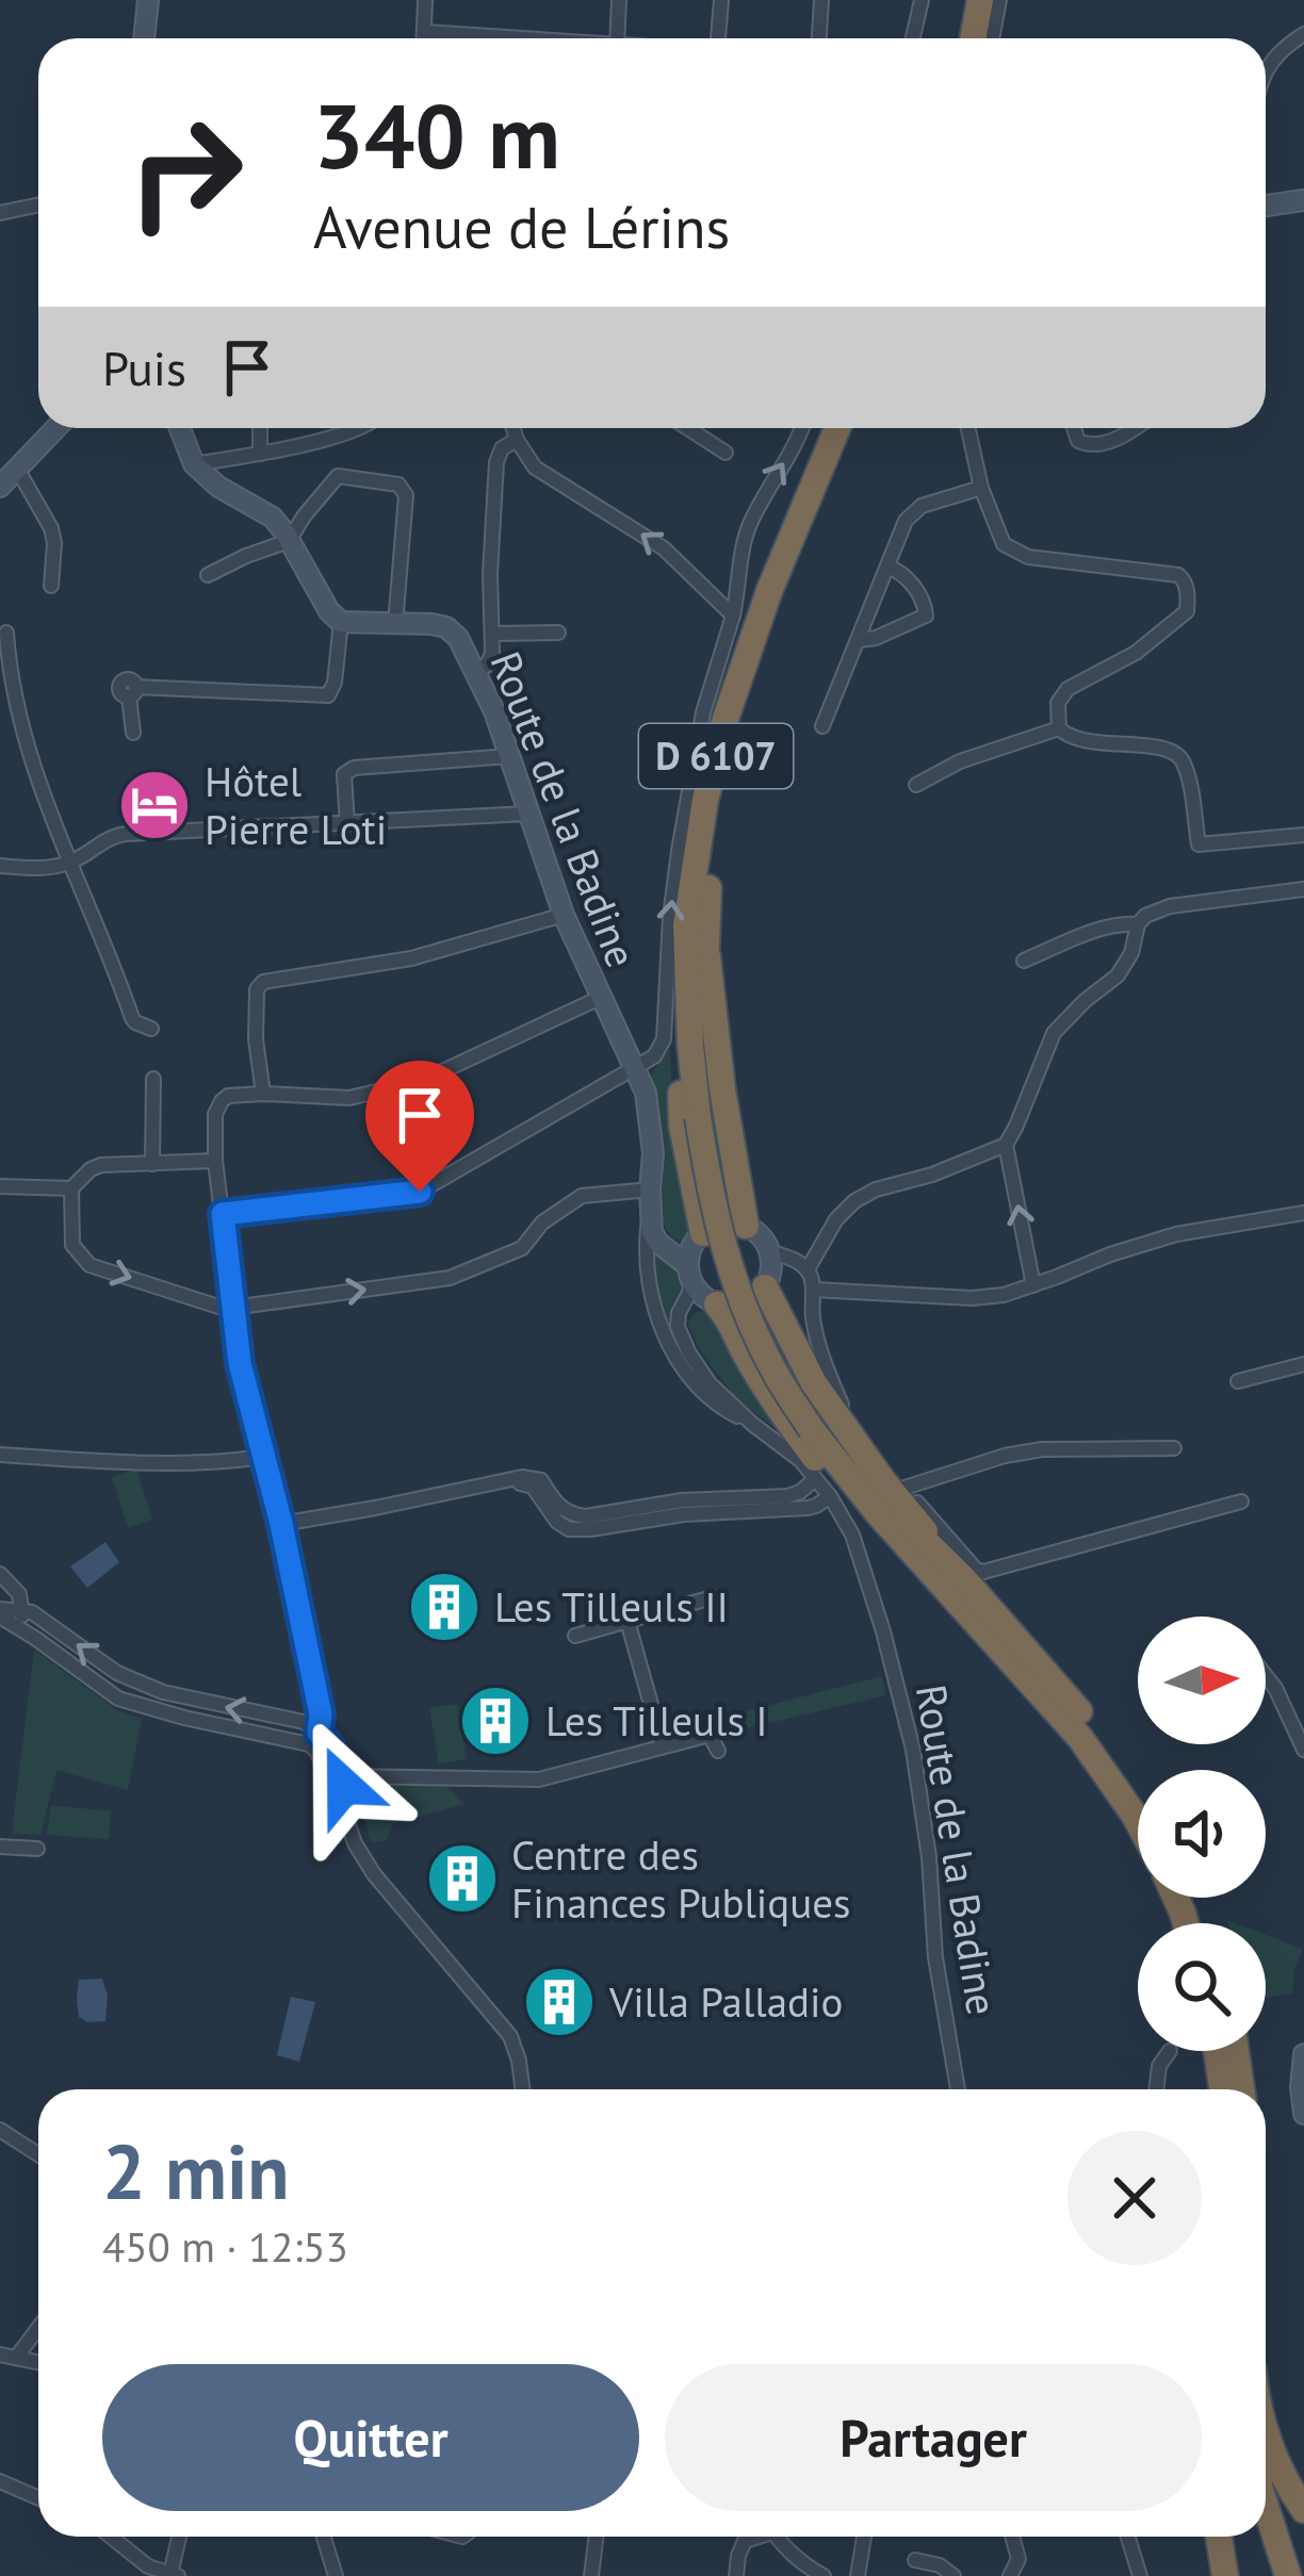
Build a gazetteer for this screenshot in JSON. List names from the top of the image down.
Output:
{
  "streets": {
    "highway": ["D 6107"],
    "street": ["Route de la Badine"]
  },
  "places": {
    "hotel": ["Hôtel Pierre Loti"],
    "building": [
      "Les Tilleuls II",
      "Les Tilleuls I",
      "Centre des Finances Publiques",
      "Villa Palladio"
    ]
  },
  "north": "right",
  "page": {
    "turn": ["340 m", "Avenue de Lérins"],
    "then": "Puis",
    "heading": ["2 min", "450 m · 12:53"],
    "buttons": ["Quitter", "Partager"]
  }
}
